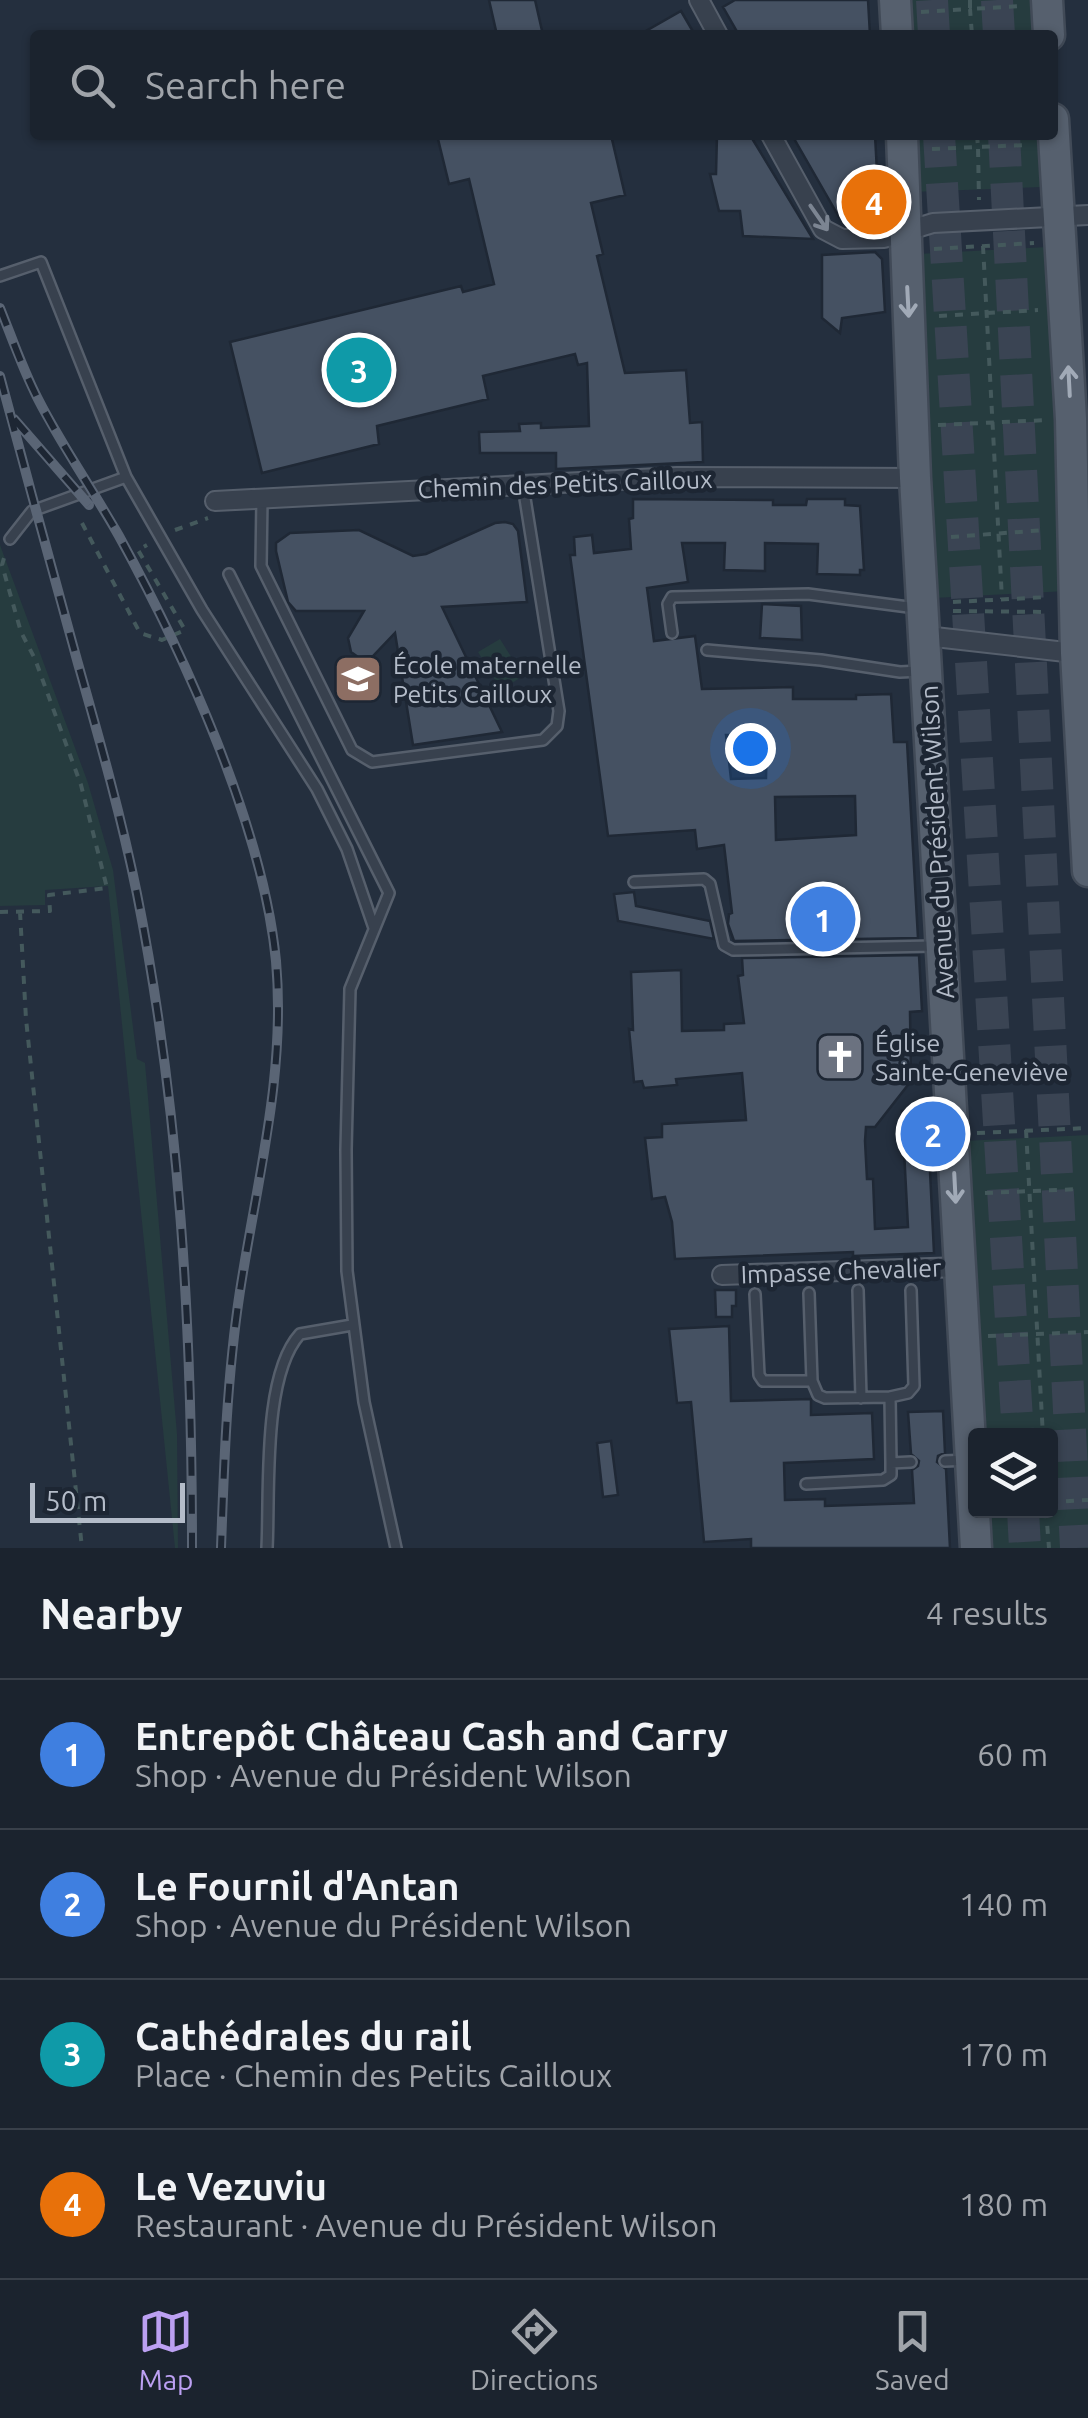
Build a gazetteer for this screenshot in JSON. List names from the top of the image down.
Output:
{
  "streets": {
    "main road": ["Avenue du Président Wilson"],
    "street": ["Chemin des Petits Cailloux", "Impasse Chevalier"]
  },
  "crossings": [
    ["Chemin des Petits Cailloux", "Avenue du Président Wilson"],
    ["Avenue du Président Wilson", "Impasse Chevalier"]
  ],
  "places": {
    "school or university": ["École maternelle Petits Cailloux"],
    "church": ["Église Sainte-Geneviève"]
  },
  "scale_bar": "50 m",
  "page": {
    "search": "Search here",
    "pins": [
      "4",
      "3",
      "1",
      "2"
    ],
    "scale": "50 m",
    "heading": ["Nearby", "4 results"],
    "list": [
      {
        "mark": "1",
        "name": "Entrepôt Château Cash and Carry",
        "note": "Shop · Avenue du Président Wilson",
        "value": "60 m"
      },
      {
        "mark": "2",
        "name": "Le Fournil d'Antan",
        "note": "Shop · Avenue du Président Wilson",
        "value": "140 m"
      },
      {
        "mark": "3",
        "name": "Cathédrales du rail",
        "note": "Place · Chemin des Petits Cailloux",
        "value": "170 m"
      },
      {
        "mark": "4",
        "name": "Le Vezuviu",
        "note": "Restaurant · Avenue du Président Wilson",
        "value": "180 m"
      }
    ],
    "nav": ["Map", "Directions", "Saved"]
  }
}
